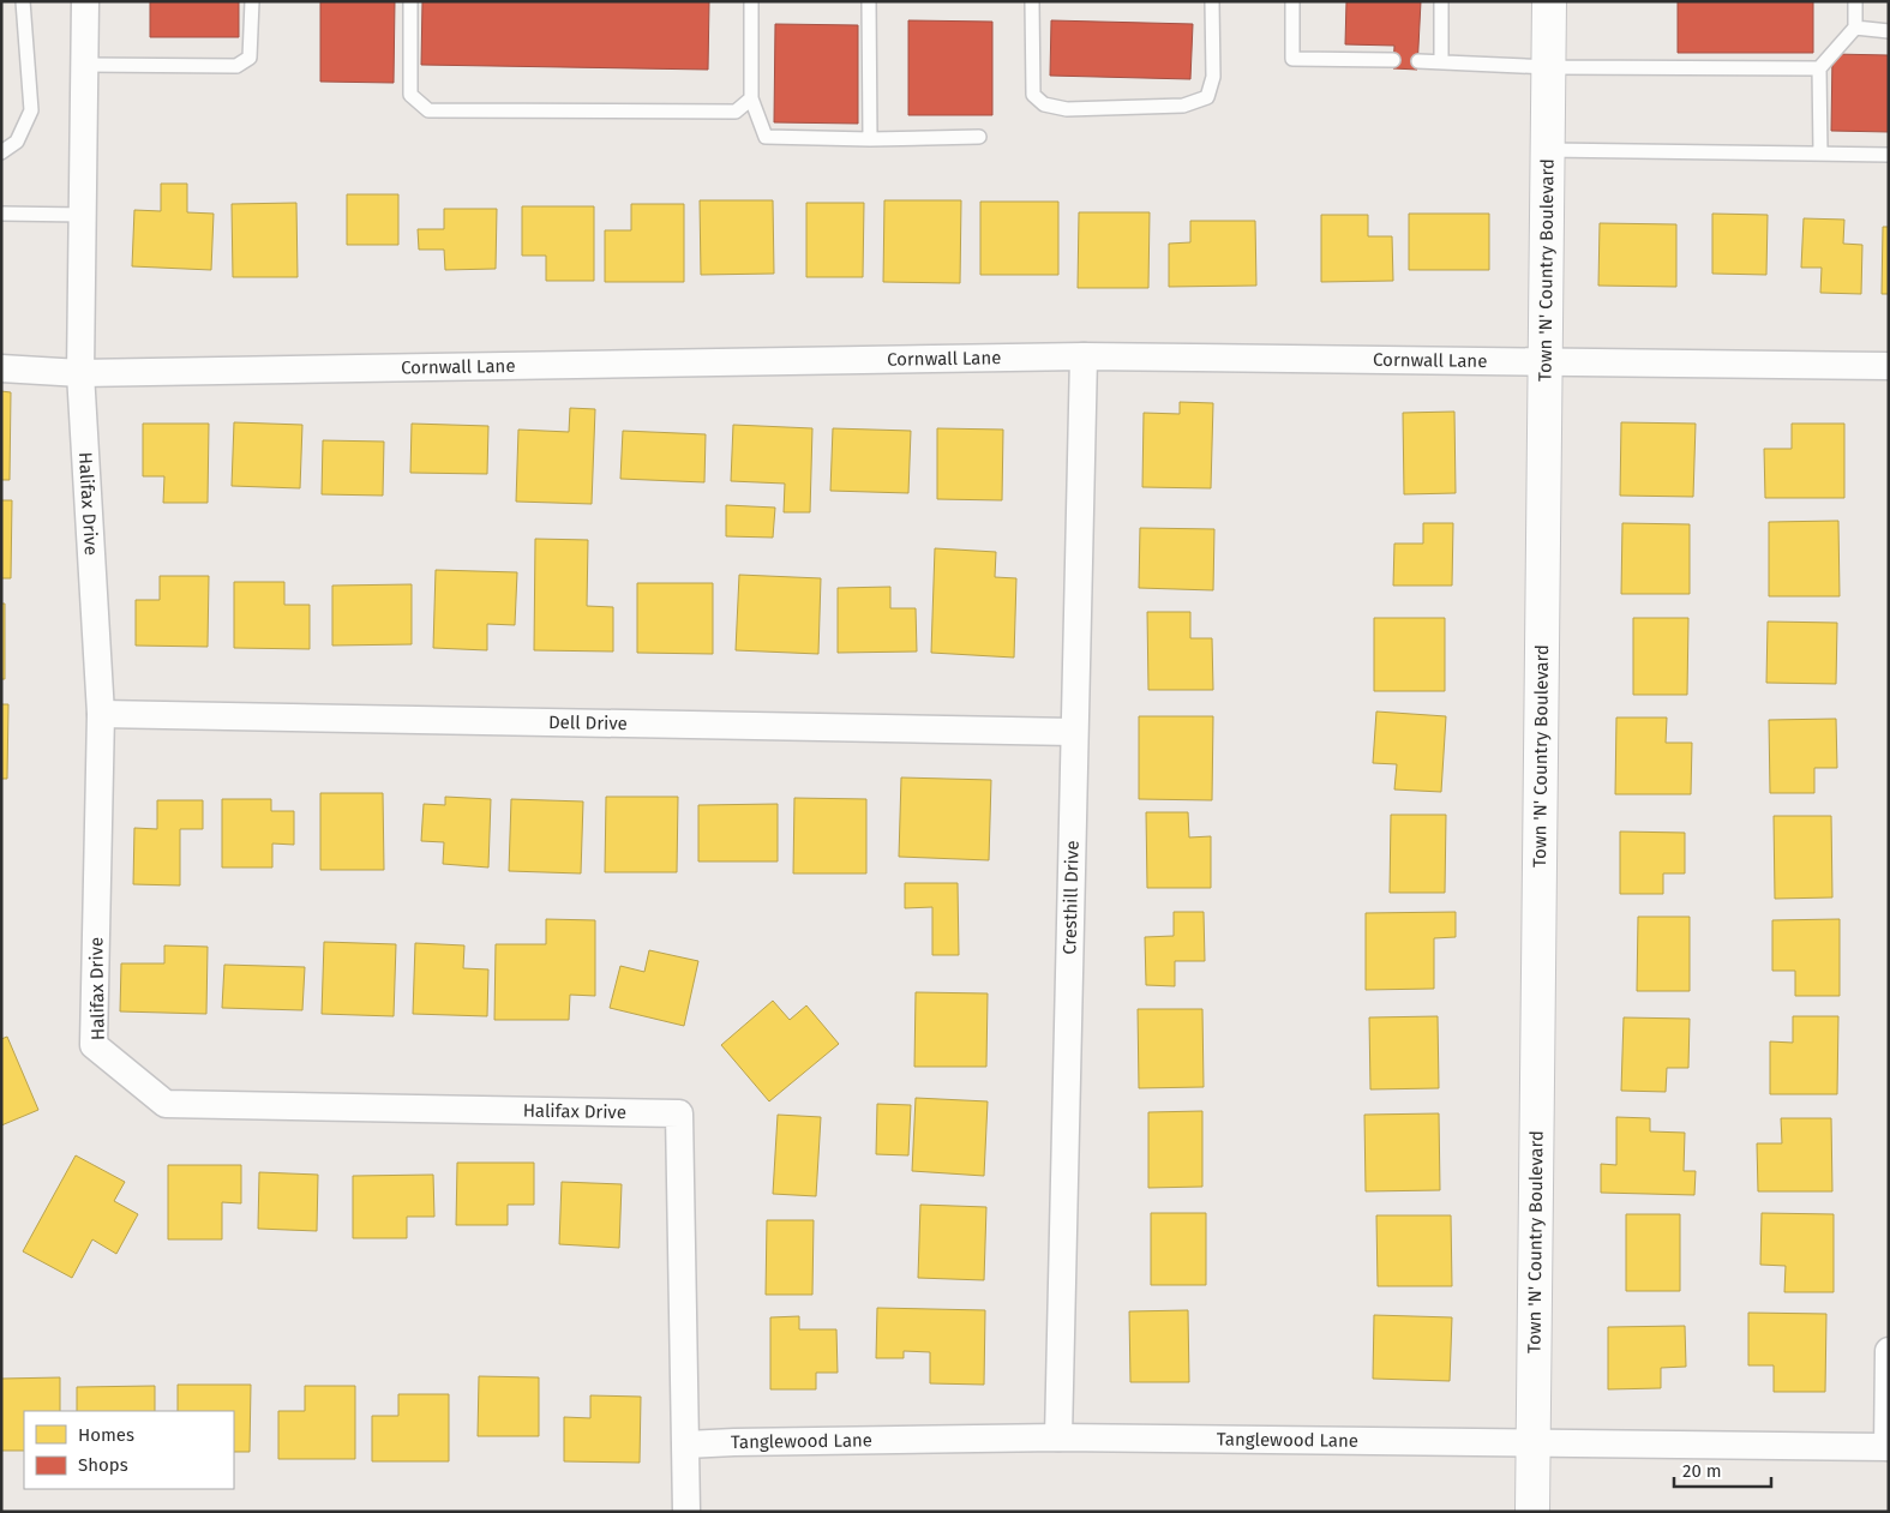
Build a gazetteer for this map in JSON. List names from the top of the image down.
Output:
{
  "streets": {
    "street": [
      "Town 'N' Country Boulevard",
      "Cornwall Lane",
      "Halifax Drive",
      "Dell Drive",
      "Cresthill Drive",
      "Tanglewood Lane"
    ]
  },
  "crossings": [
    ["Town 'N' Country Boulevard", "Cornwall Lane"],
    ["Town 'N' Country Boulevard", "Tanglewood Lane"],
    ["Cornwall Lane", "Halifax Drive"],
    ["Cornwall Lane", "Cresthill Drive"],
    ["Halifax Drive", "Dell Drive"],
    ["Halifax Drive", "Tanglewood Lane"],
    ["Dell Drive", "Cresthill Drive"],
    ["Cresthill Drive", "Tanglewood Lane"]
  ],
  "legend": ["Homes", "Shops"],
  "scale_bar": "20 m"
}
